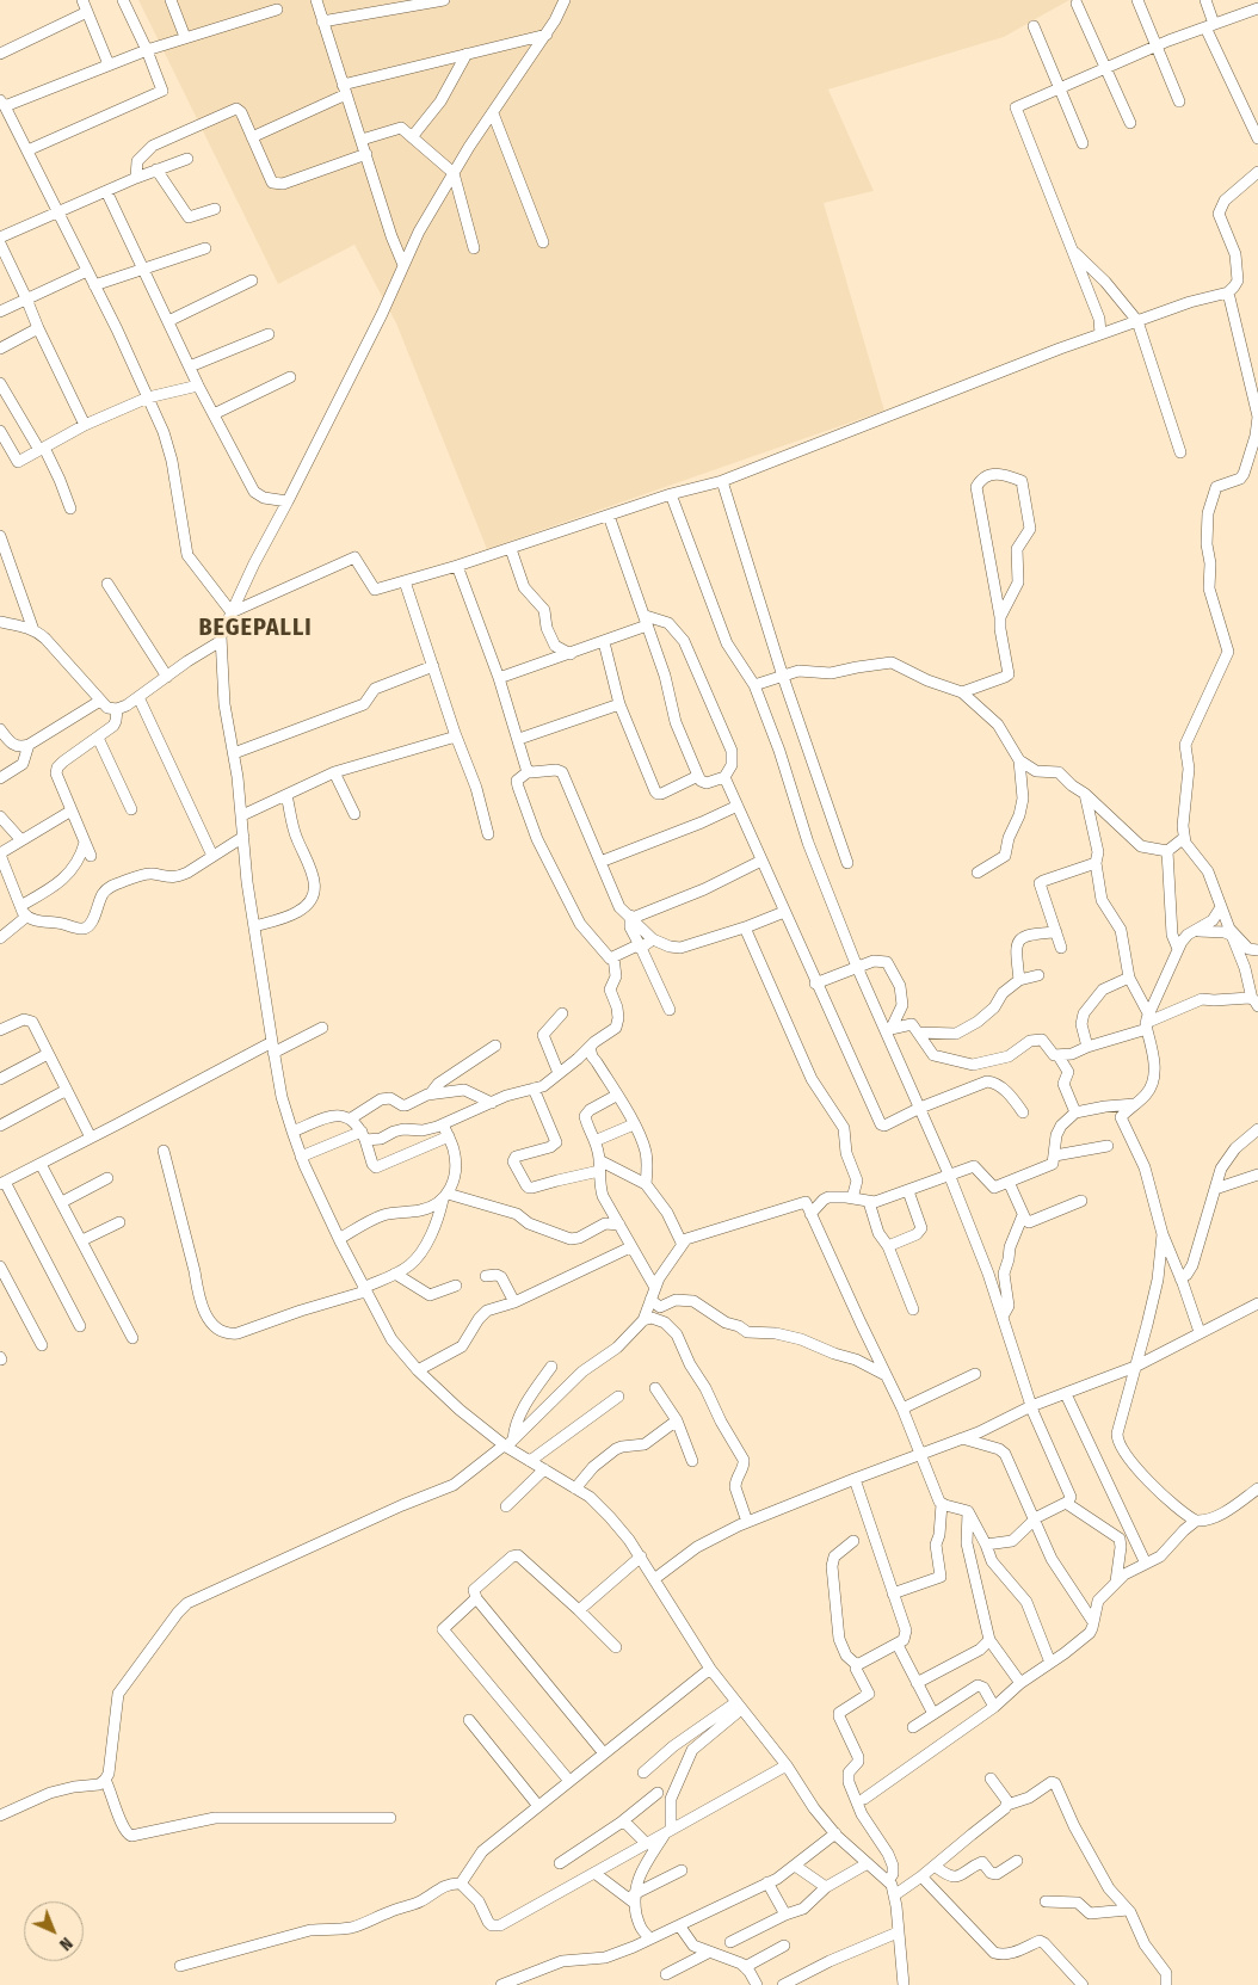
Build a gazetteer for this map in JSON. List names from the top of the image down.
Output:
{
  "districts": ["BEGEPALLI"],
  "north": "bottom right"
}
